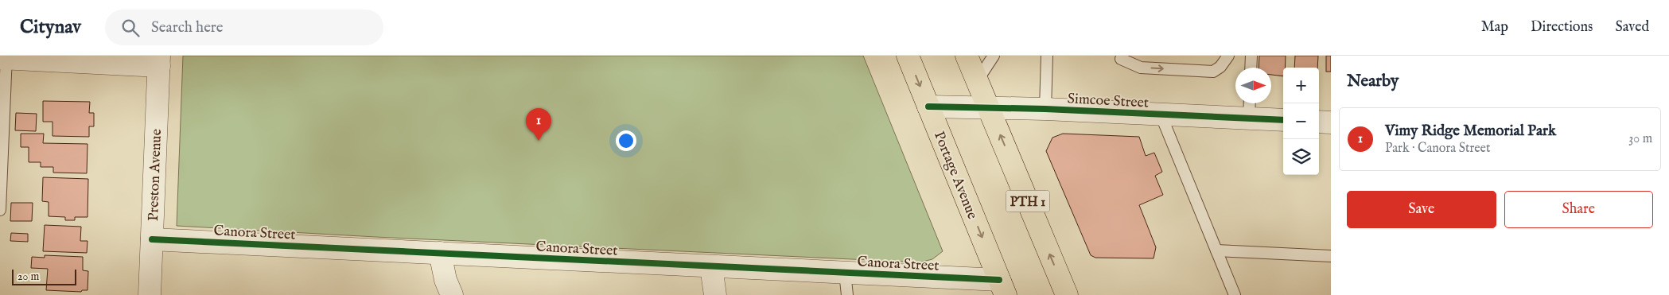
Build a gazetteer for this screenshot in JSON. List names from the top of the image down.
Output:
{
  "streets": {
    "highway": ["Portage Avenue", "PTH 1"],
    "street": ["Simcoe Street", "Preston Avenue", "Canora Street"]
  },
  "crossings": [
    ["Simcoe Street", "Portage Avenue"],
    ["Simcoe Street", "PTH 1"],
    ["Preston Avenue", "Canora Street"],
    ["Portage Avenue", "Canora Street"]
  ],
  "scale_bar": "20 m",
  "north": "right",
  "page": {
    "header": "Citynav",
    "search": "Search here",
    "nav": ["Map", "Directions", "Saved"],
    "heading": "Nearby",
    "map_buttons": ["+", "−"],
    "list": [
      {
        "mark": "1",
        "name": "Vimy Ridge Memorial Park",
        "note": "Park · Canora Street",
        "value": "30 m"
      }
    ],
    "pins": "1",
    "buttons": ["Save", "Share"],
    "scale": "20 m"
  }
}
